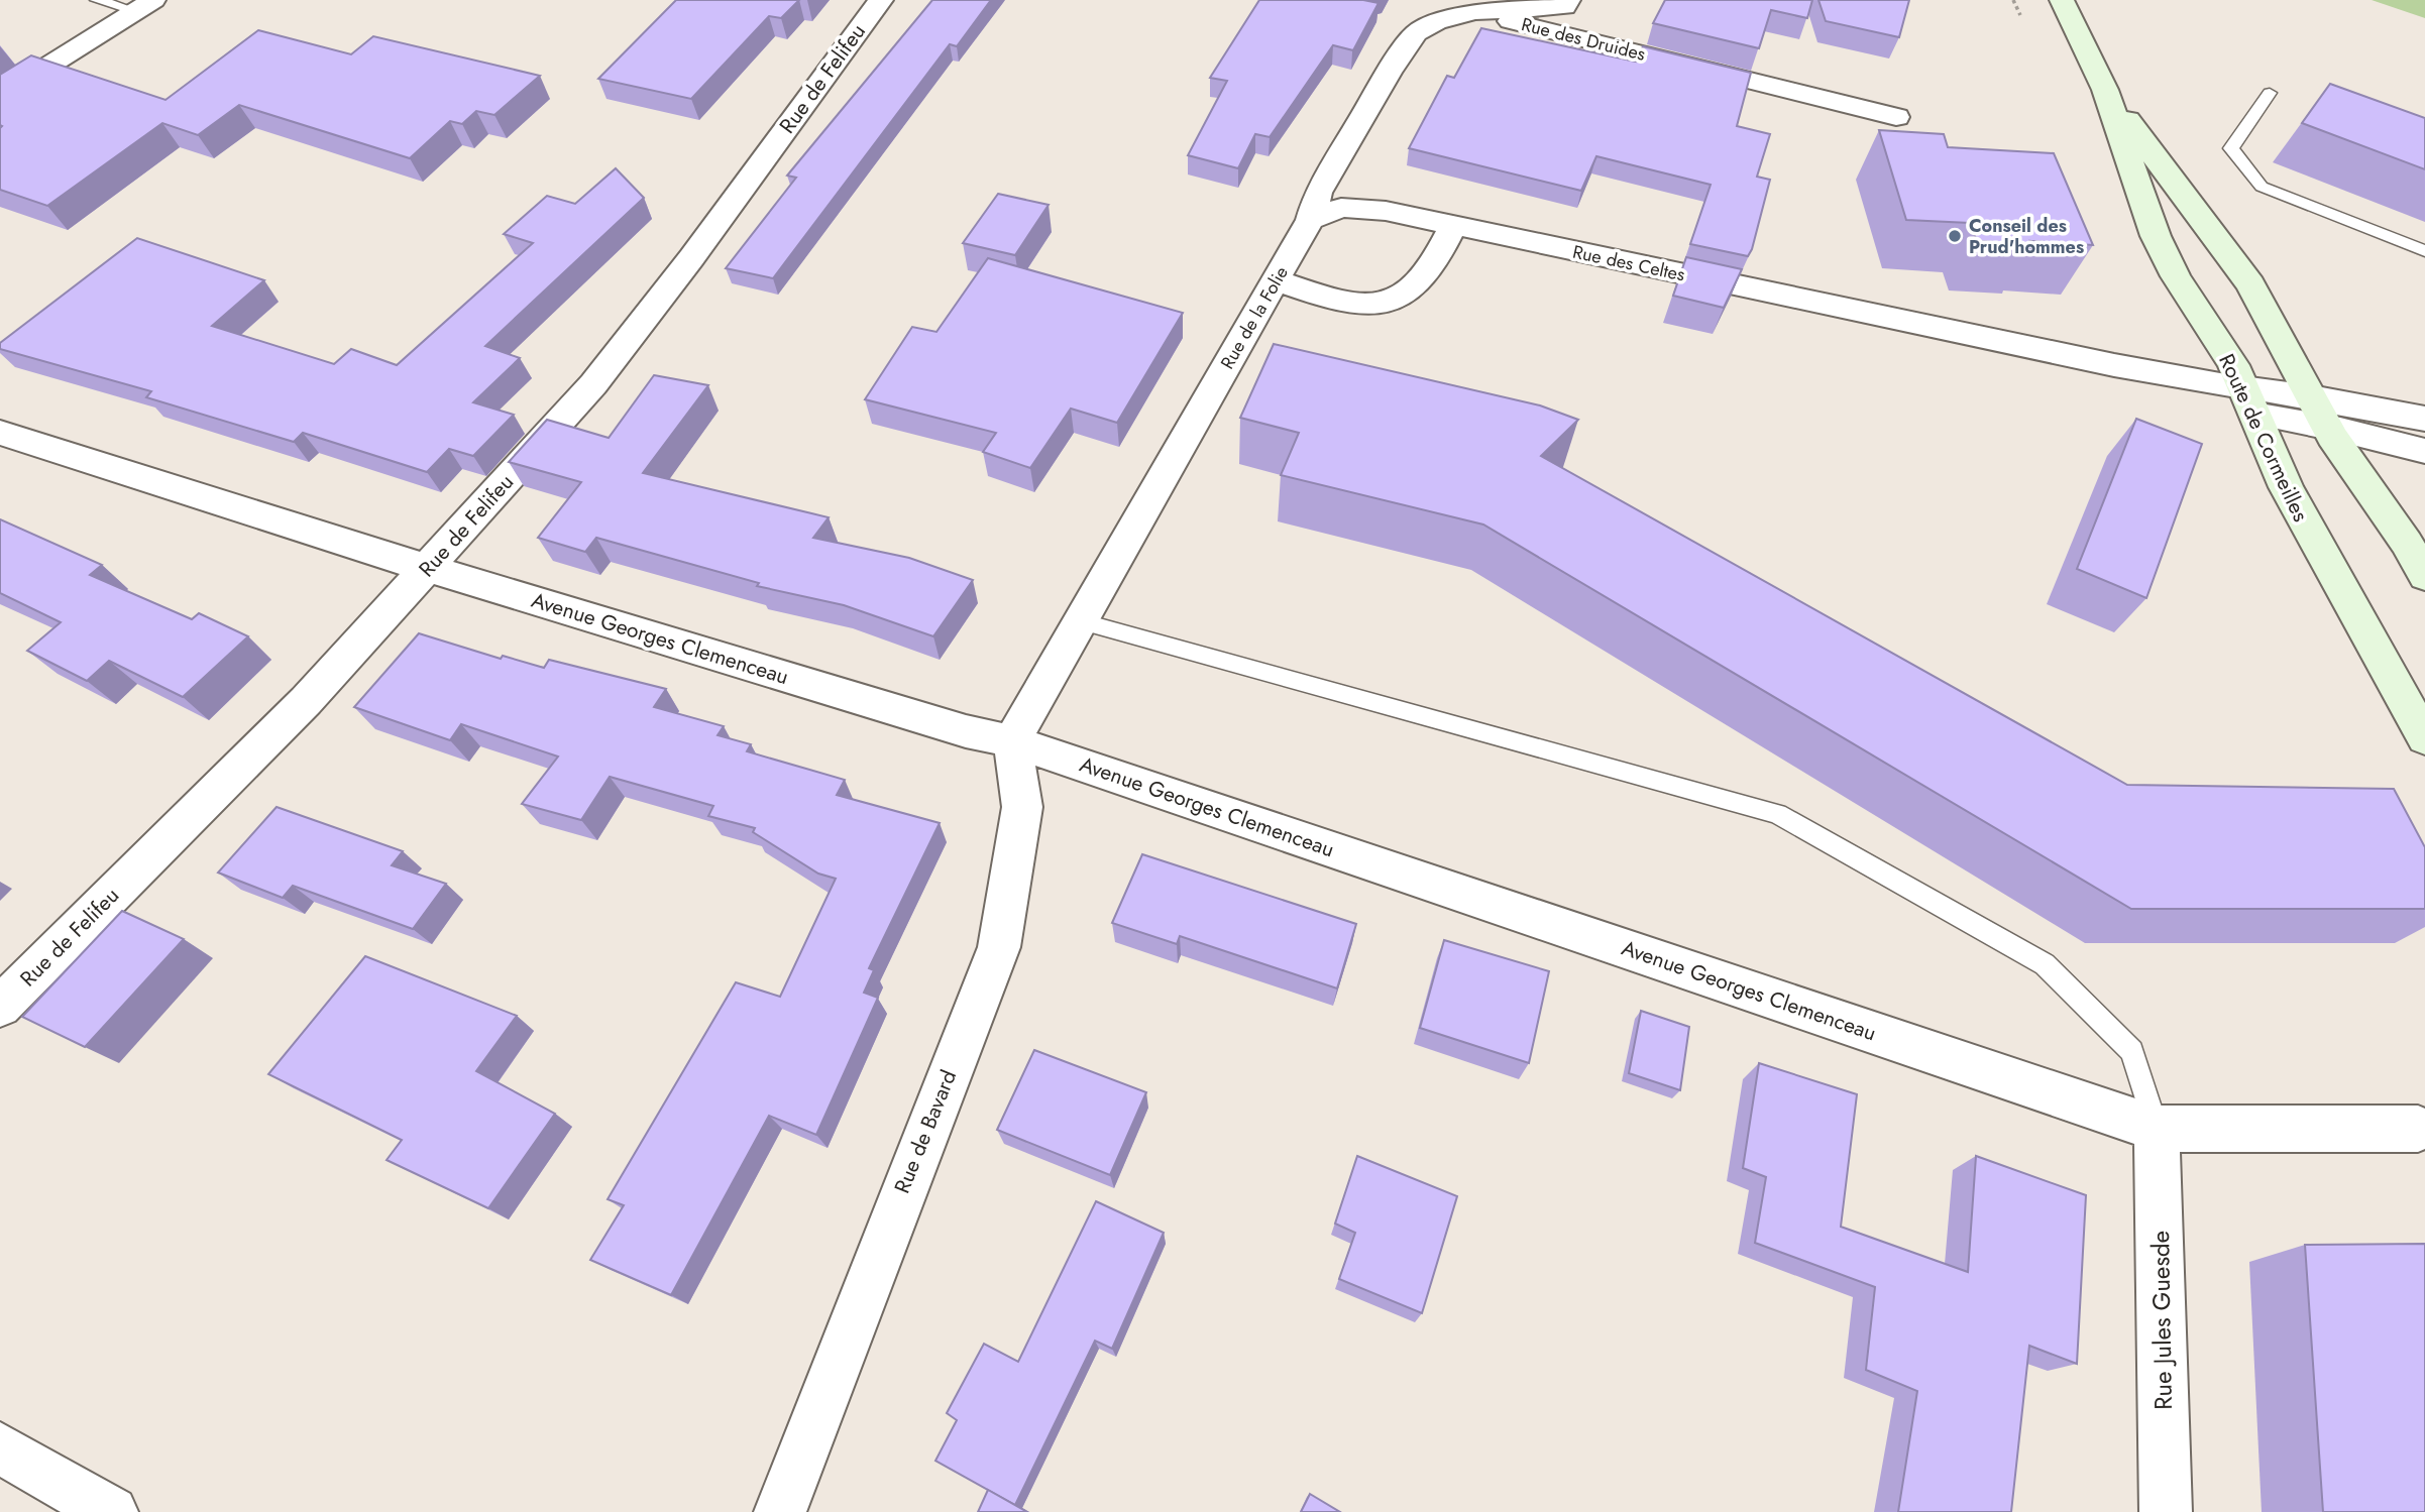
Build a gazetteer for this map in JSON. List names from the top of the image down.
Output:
{
  "streets": {
    "main road": ["Route de Cormeilles"],
    "street": [
      "Rue des Druides",
      "Rue de Felifeu",
      "Rue des Celtes",
      "Rue de la Folie",
      "Avenue Georges Clemenceau",
      "Rue de Bavard",
      "Rue Jules Guesde"
    ]
  },
  "crossings": [
    ["Rue des Druides", "Rue de la Folie"],
    ["Rue de Felifeu", "Avenue Georges Clemenceau"],
    ["Rue des Celtes", "Rue de la Folie"],
    ["Rue des Celtes", "Route de Cormeilles"],
    ["Rue de la Folie", "Avenue Georges Clemenceau"],
    ["Rue de la Folie", "Rue de Bavard"],
    ["Avenue Georges Clemenceau", "Rue de Bavard"],
    ["Avenue Georges Clemenceau", "Rue Jules Guesde"]
  ],
  "places": ["Conseil des Prud'hommes"]
}
